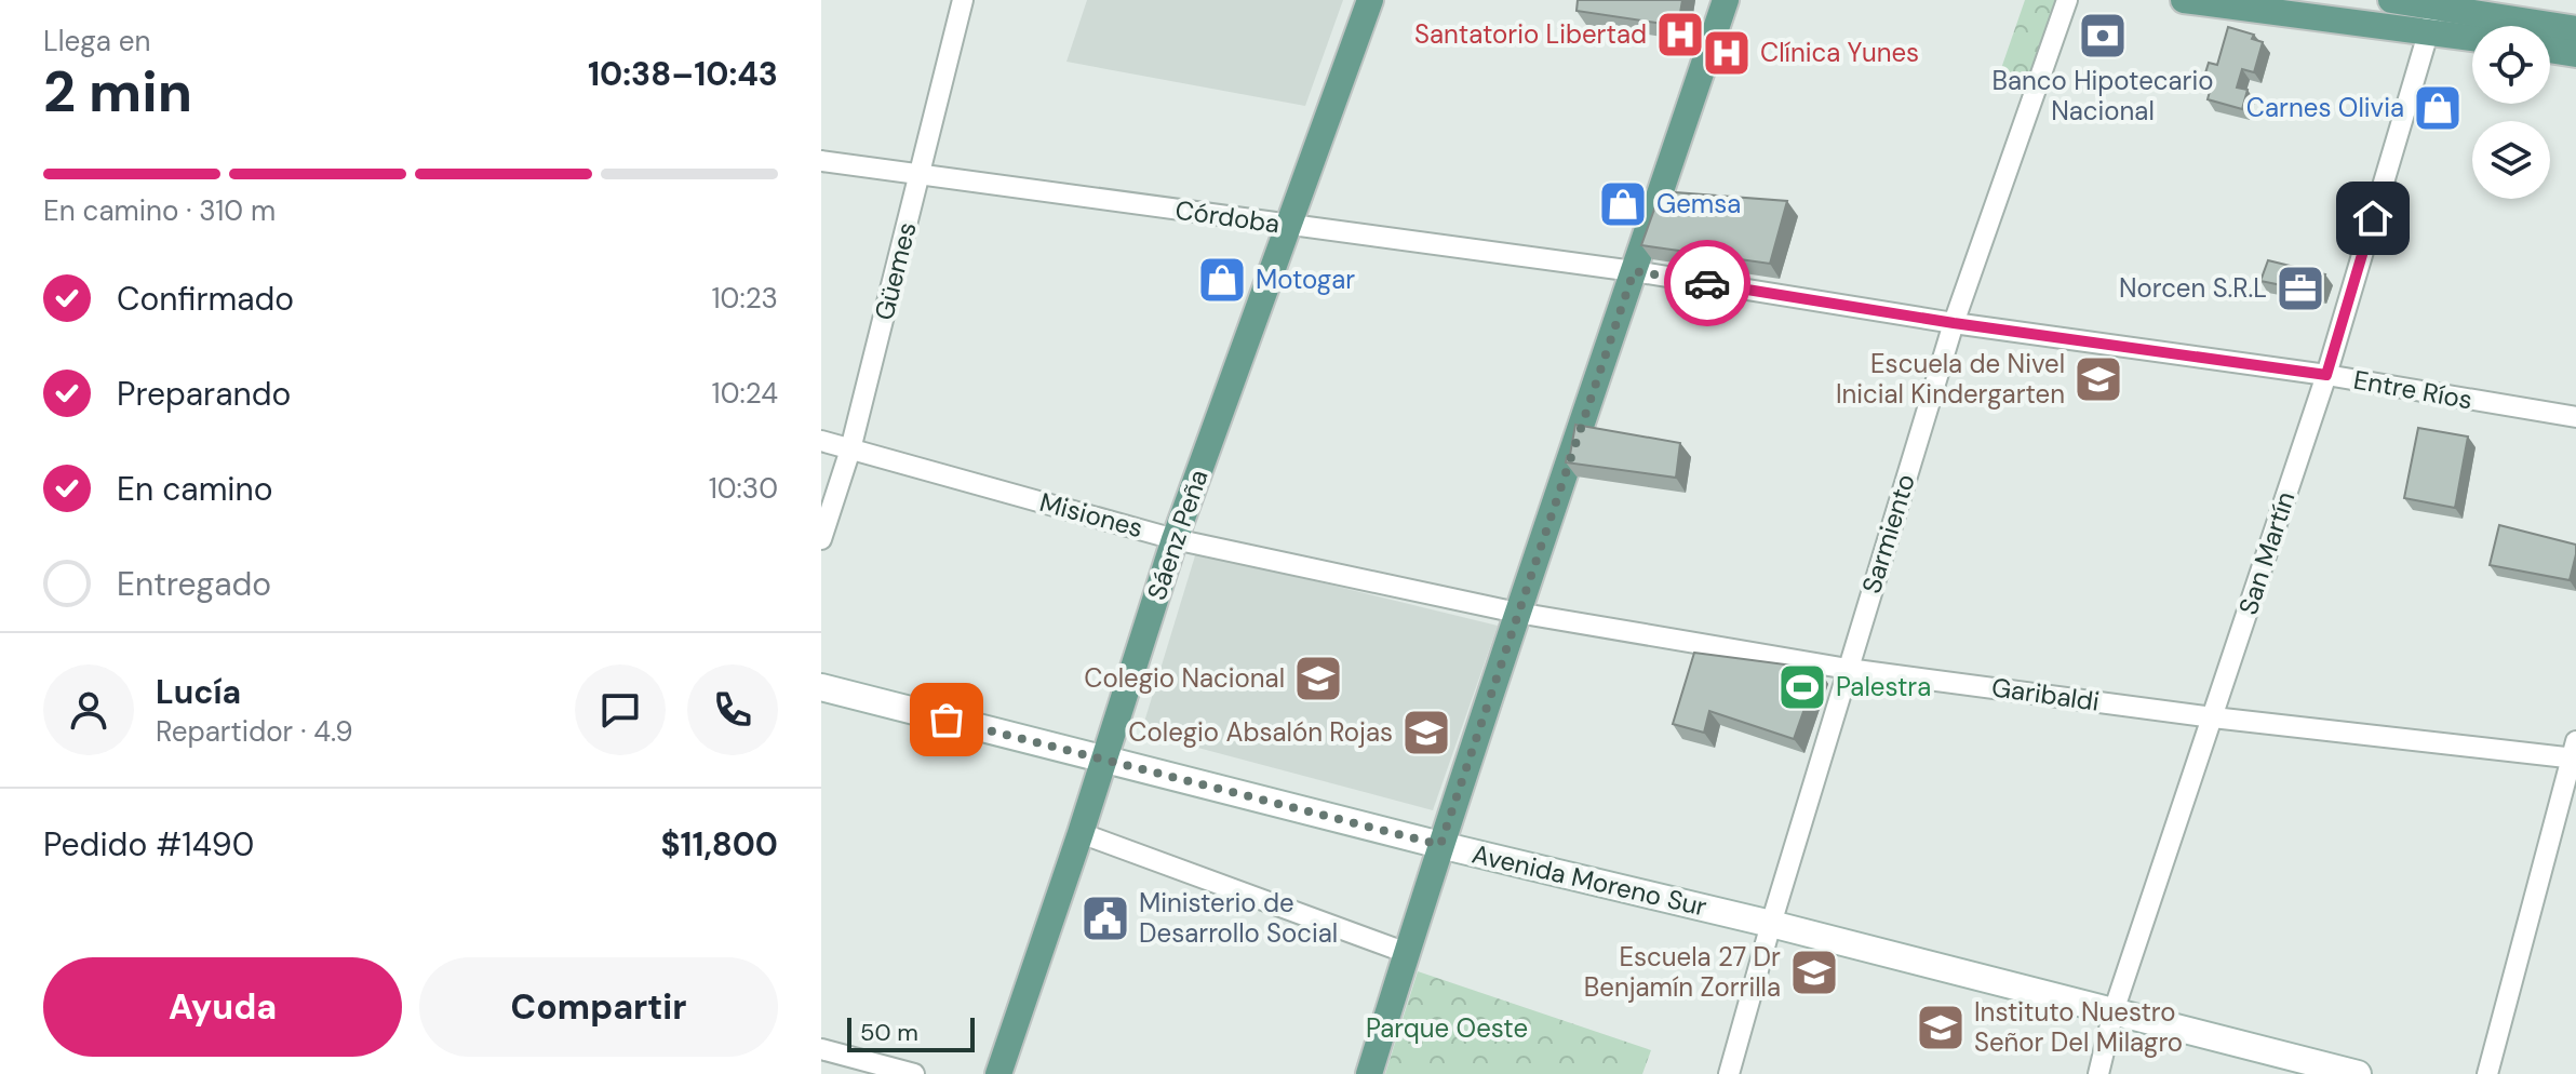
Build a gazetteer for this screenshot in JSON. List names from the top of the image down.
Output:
{
  "streets": {
    "main road": ["Sáenz Peña"],
    "street": [
      "Córdoba",
      "Güemes",
      "Entre Ríos",
      "Misiones",
      "Sarmiento",
      "San Martín",
      "Garibaldi",
      "Avenida Moreno Sur"
    ]
  },
  "crossings": [
    ["Córdoba", "Güemes"],
    ["Córdoba", "Entre Ríos"],
    ["Córdoba", "Sáenz Peña"],
    ["Güemes", "Misiones"],
    ["Entre Ríos", "Sarmiento"],
    ["Entre Ríos", "San Martín"],
    ["Misiones", "Sáenz Peña"],
    ["Misiones", "Garibaldi"],
    ["Sarmiento", "Garibaldi"],
    ["Sarmiento", "Avenida Moreno Sur"],
    ["Sáenz Peña", "Avenida Moreno Sur"],
    ["San Martín", "Garibaldi"],
    ["San Martín", "Avenida Moreno Sur"]
  ],
  "parks": ["Parque Oeste"],
  "places": {
    "hospital": ["Santatorio Libertad", "Clínica Yunes"],
    "bank": ["Banco Hipotecario Nacional"],
    "shop": ["Carnes Olivia", "Gemsa", "Motogar"],
    "office": ["Norcen S.R.L"],
    "school or university": [
      "Escuela de Nivel Inicial Kindergarten",
      "Colegio Nacional",
      "Colegio Absalón Rojas",
      "Escuela 27 Dr Benjamín Zorrilla",
      "Instituto Nuestro Señor Del Milagro"
    ],
    "sports": ["Palestra"],
    "public building": ["Ministerio de Desarrollo Social"]
  },
  "scale_bar": "50 m",
  "page": {
    "heading": ["2 min", "Llega en", "10:38–10:43"],
    "panel": [
      "Lucía",
      "Repartidor · 4.9",
      "Pedido #1490",
      "$11,800"
    ],
    "bar": "En camino · 310 m",
    "list": [
      ["Confirmado", "10:23"],
      ["Preparando", "10:24"],
      ["En camino", "10:30"],
      "Entregado"
    ],
    "buttons": ["Ayuda", "Compartir"],
    "scale": "50 m"
  }
}
